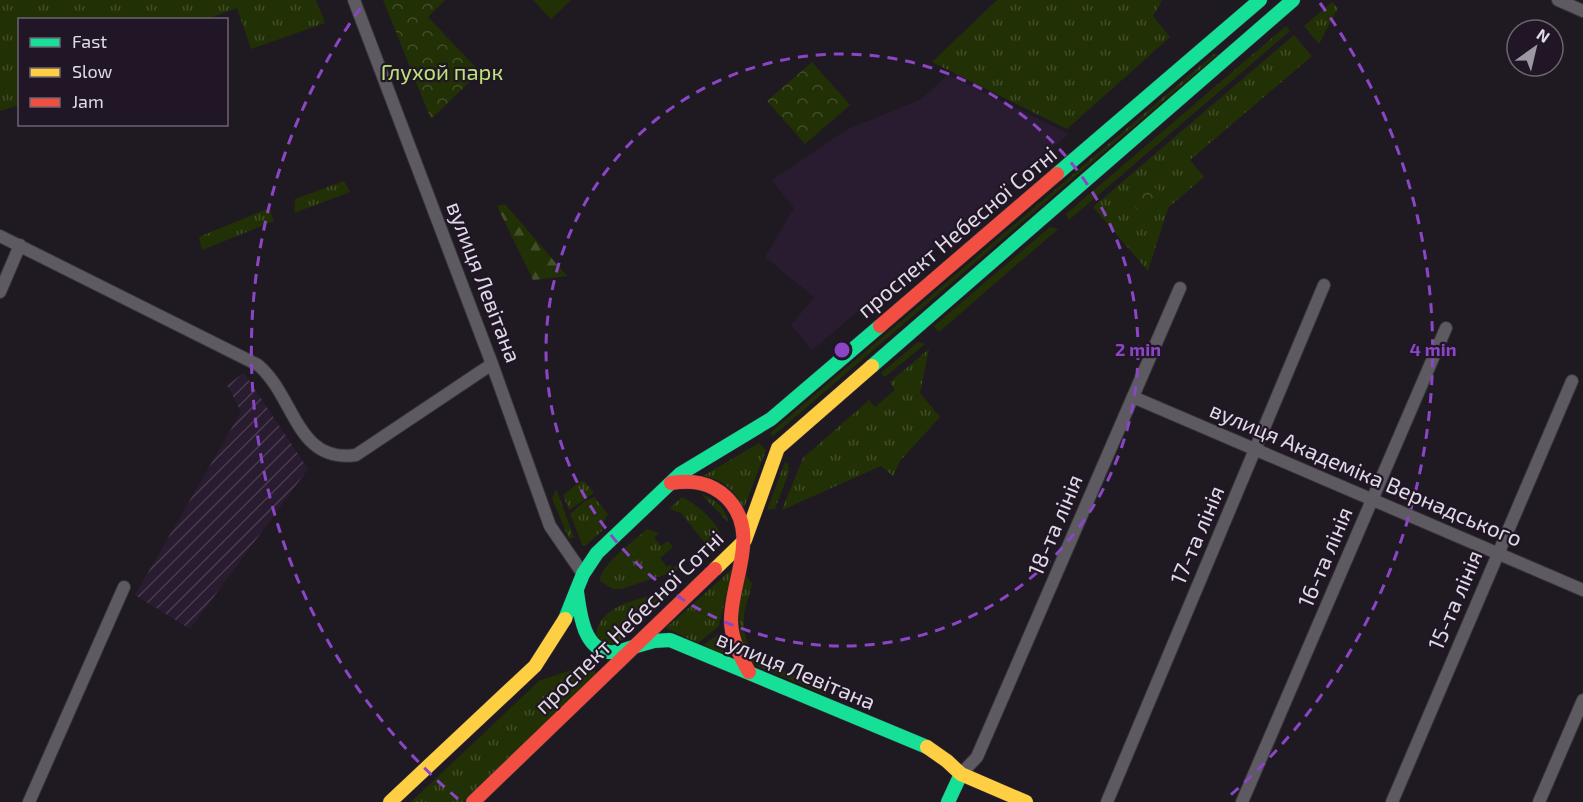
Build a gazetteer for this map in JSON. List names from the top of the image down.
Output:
{
  "streets": {
    "main road": ["проспект Небесної Сотні", "вулиця Левітана"],
    "street": [
      "вулиця Академіка Вернадського",
      "18-та лінія",
      "17-та лінія",
      "16-та лінія",
      "15-та лінія"
    ]
  },
  "crossings": [
    ["проспект Небесної Сотні", "вулиця Левітана"],
    ["вулиця Левітана", "18-та лінія"],
    ["вулиця Академіка Вернадського", "18-та лінія"],
    ["вулиця Академіка Вернадського", "17-та лінія"],
    ["вулиця Академіка Вернадського", "16-та лінія"],
    ["вулиця Академіка Вернадського", "15-та лінія"]
  ],
  "parks": ["Глухой парк"],
  "legend": ["Fast", "Slow", "Jam"],
  "north": "top right",
  "rings": ["2 min", "4 min"]
}
